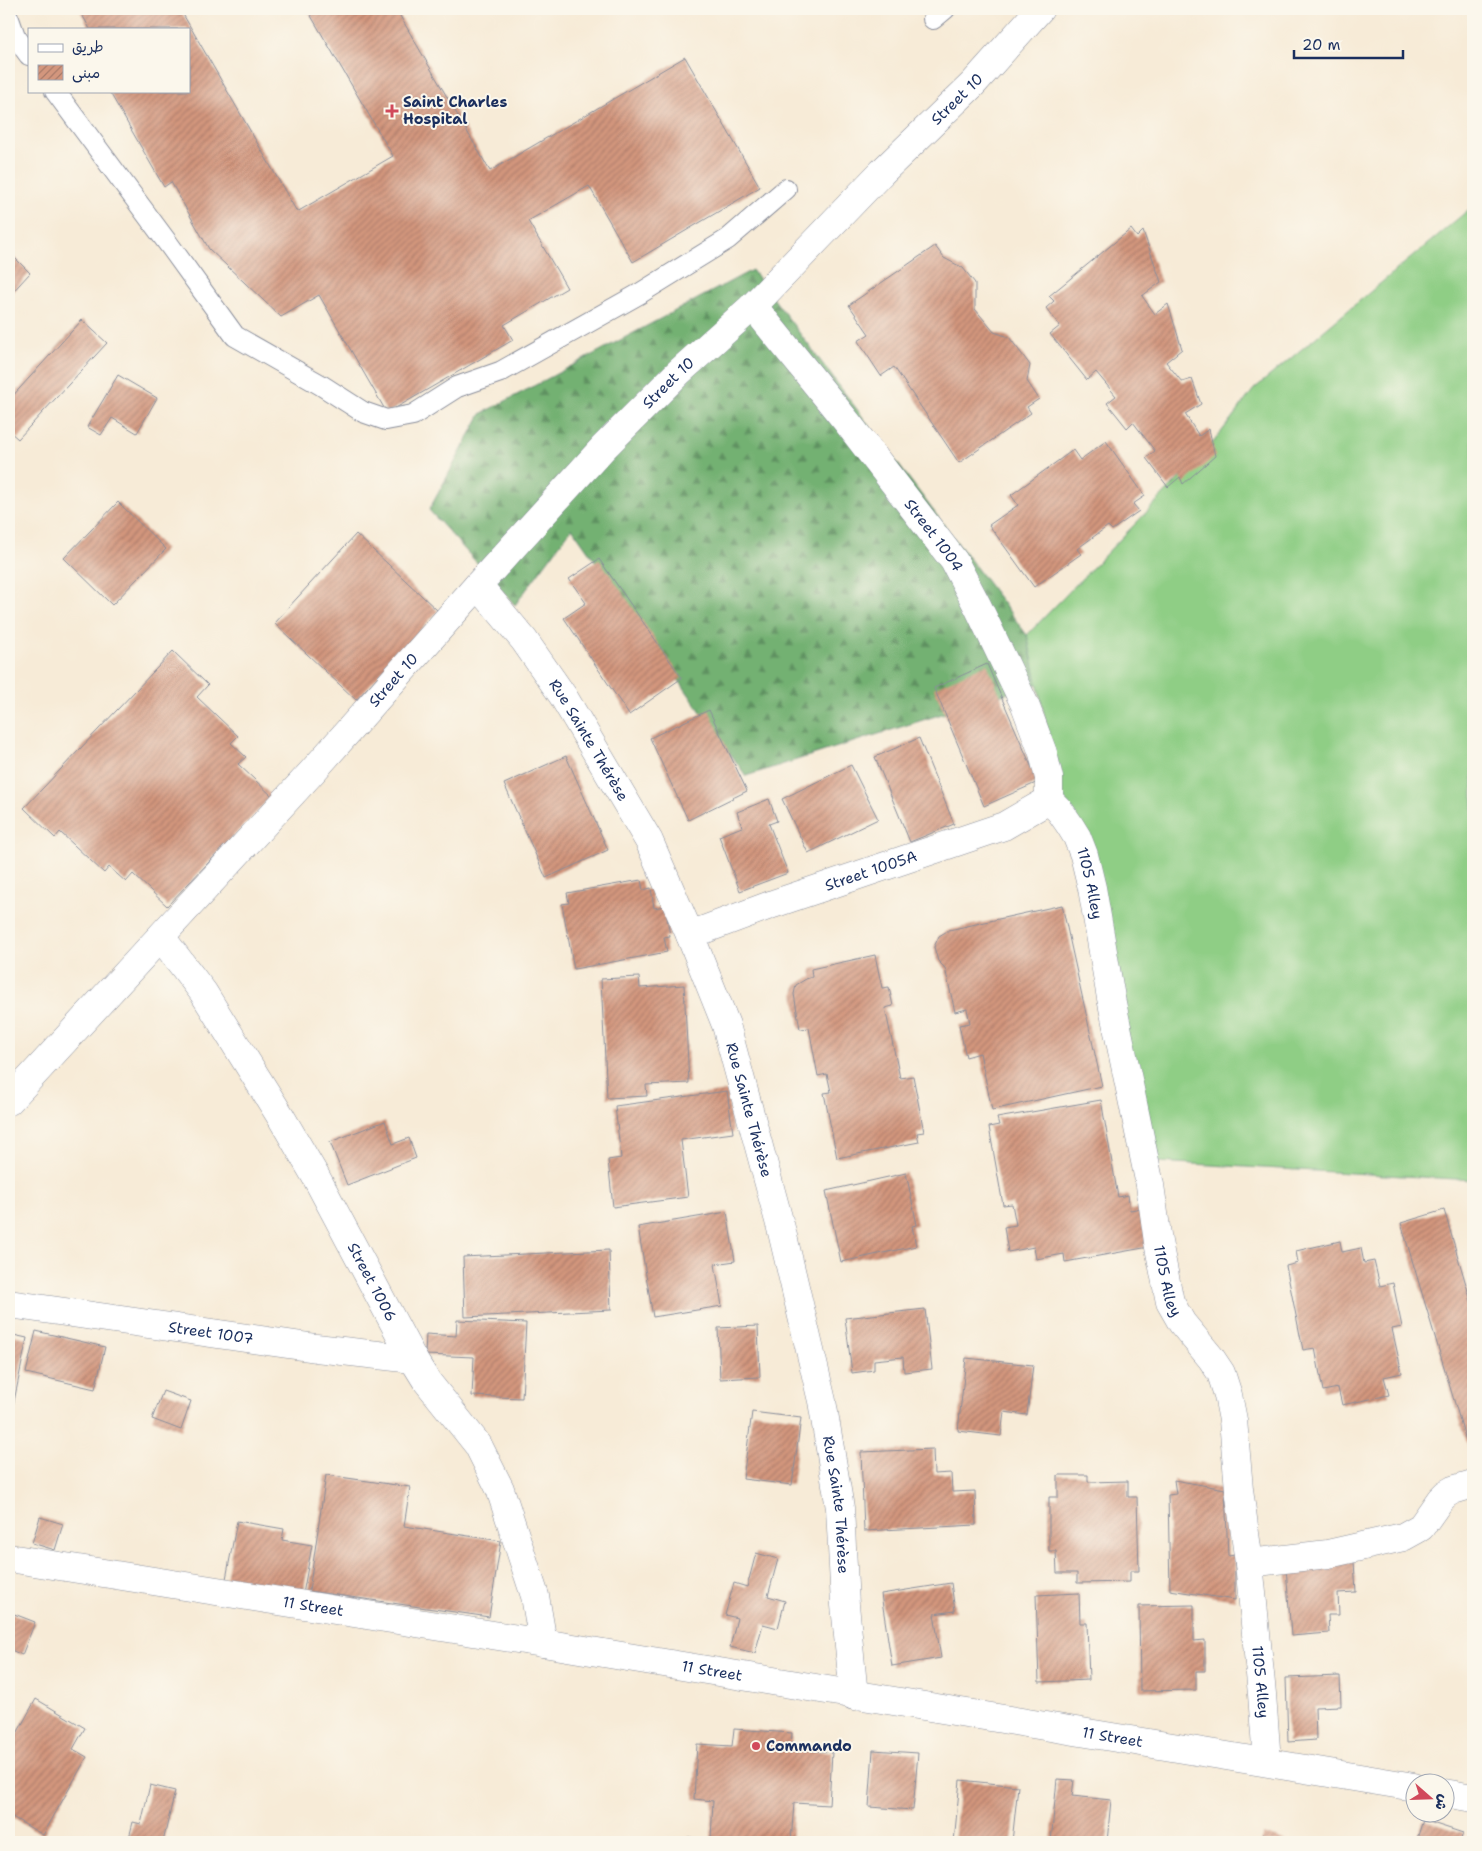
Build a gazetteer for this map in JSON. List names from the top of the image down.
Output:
{
  "streets": {
    "street": [
      "Street 10",
      "Street 1004",
      "Rue Sainte Thérèse",
      "Street 1005A",
      "1105 Alley",
      "Street 1006",
      "Street 1007",
      "11 Street"
    ]
  },
  "crossings": [
    ["Street 10", "Street 1004"],
    ["Street 10", "Rue Sainte Thérèse"],
    ["Street 10", "Street 1006"],
    ["Street 1004", "Street 1005A"],
    ["Street 1004", "1105 Alley"],
    ["Rue Sainte Thérèse", "Street 1005A"],
    ["Rue Sainte Thérèse", "11 Street"],
    ["Street 1005A", "1105 Alley"],
    ["1105 Alley", "11 Street"],
    ["Street 1006", "Street 1007"],
    ["Street 1006", "11 Street"]
  ],
  "places": {
    "health": ["Saint Charles Hospital"],
    "other": ["Commando"]
  },
  "legend": ["طريق", "مبنى"],
  "scale_bar": "20 m",
  "north": "right"
}
